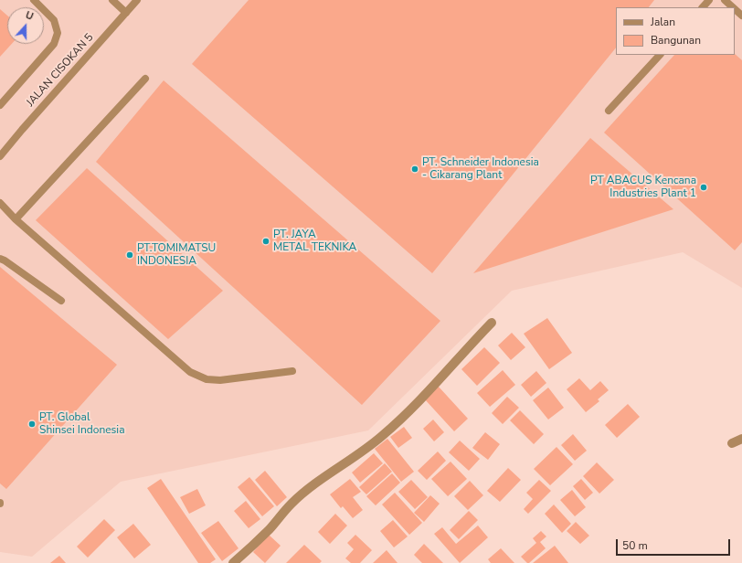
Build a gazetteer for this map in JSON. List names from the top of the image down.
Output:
{
  "streets": {
    "lane": ["JALAN CISOKAN 5"]
  },
  "places": [
    "PT. Schneider Indonesia - Cikarang Plant",
    "PT ABACUS Kencana Industries Plant 1",
    "PT. JAYA METAL TEKNIKA",
    "PT.TOMIMATSU INDONESIA",
    "PT. Global Shinsei Indonesia"
  ],
  "legend": ["Jalan", "Bangunan"],
  "scale_bar": "50 m",
  "north": "top"
}
